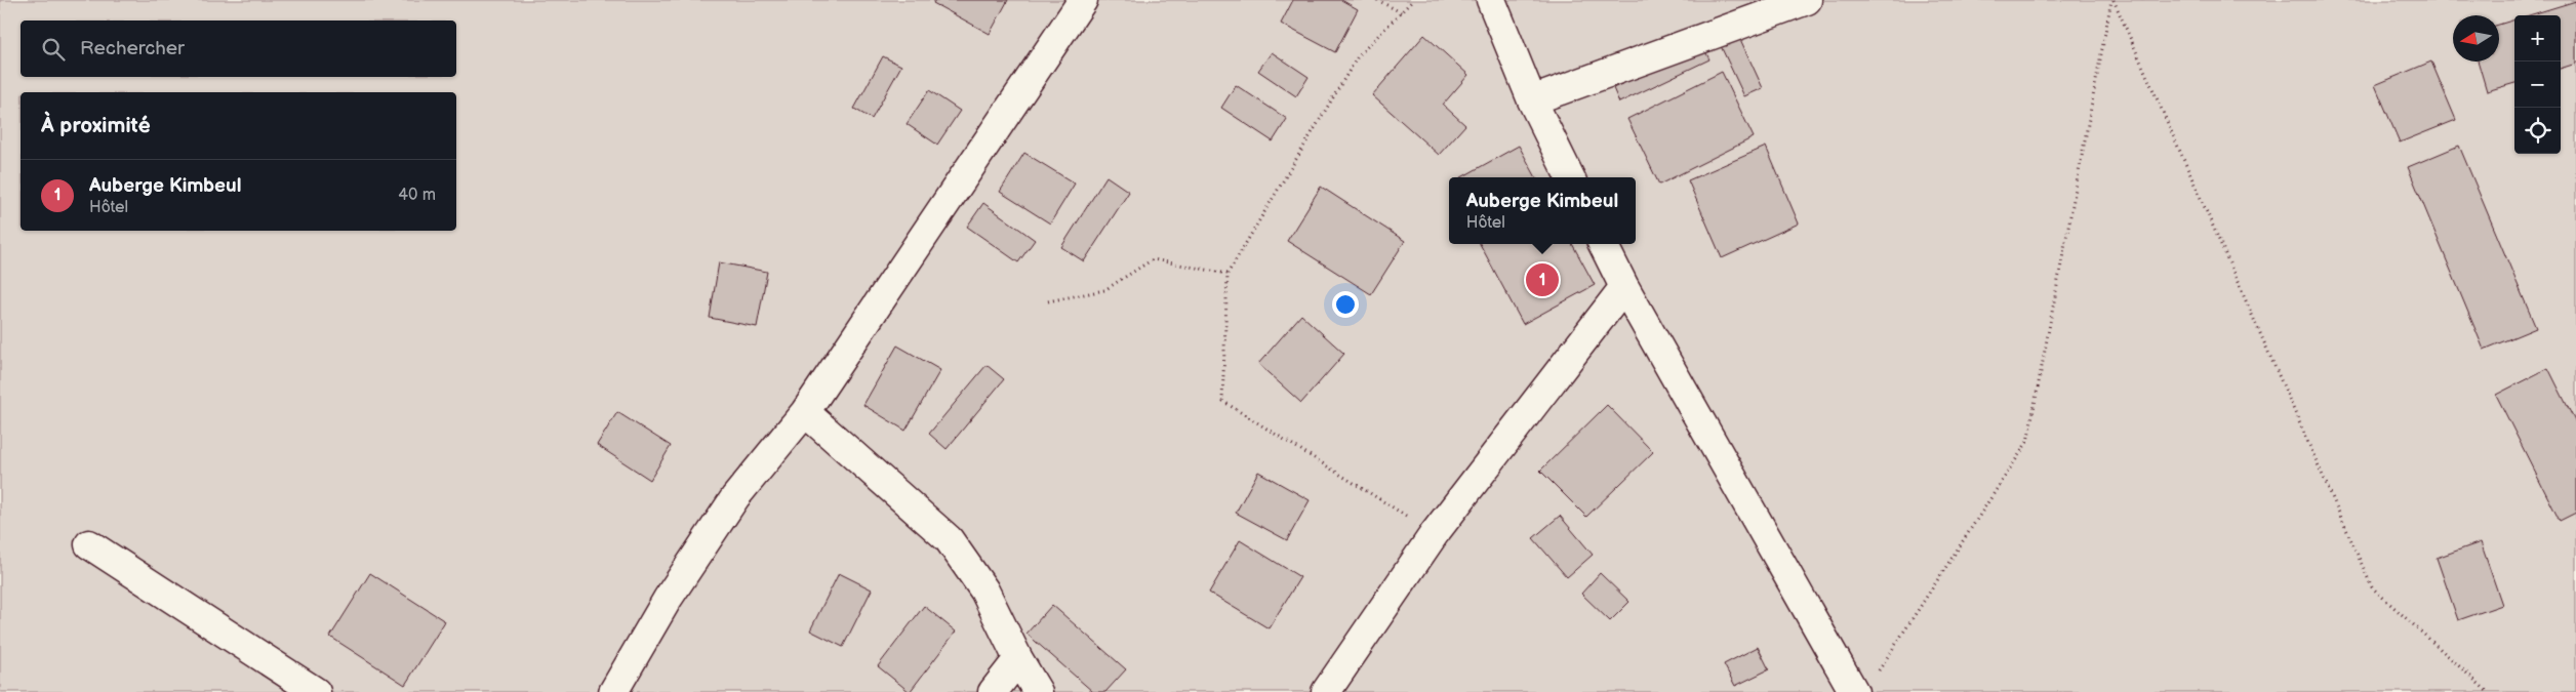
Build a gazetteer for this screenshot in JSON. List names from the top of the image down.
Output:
{
  "north": "left",
  "page": {
    "map_buttons": ["+", "−"],
    "search": "Rechercher",
    "heading": "À proximité",
    "list": [
      {
        "mark": "1",
        "name": "Auberge Kimbeul",
        "note": "Hôtel",
        "value": "40 m"
      }
    ],
    "popup": ["Auberge Kimbeul", "Hôtel"],
    "pins": "1"
  }
}
